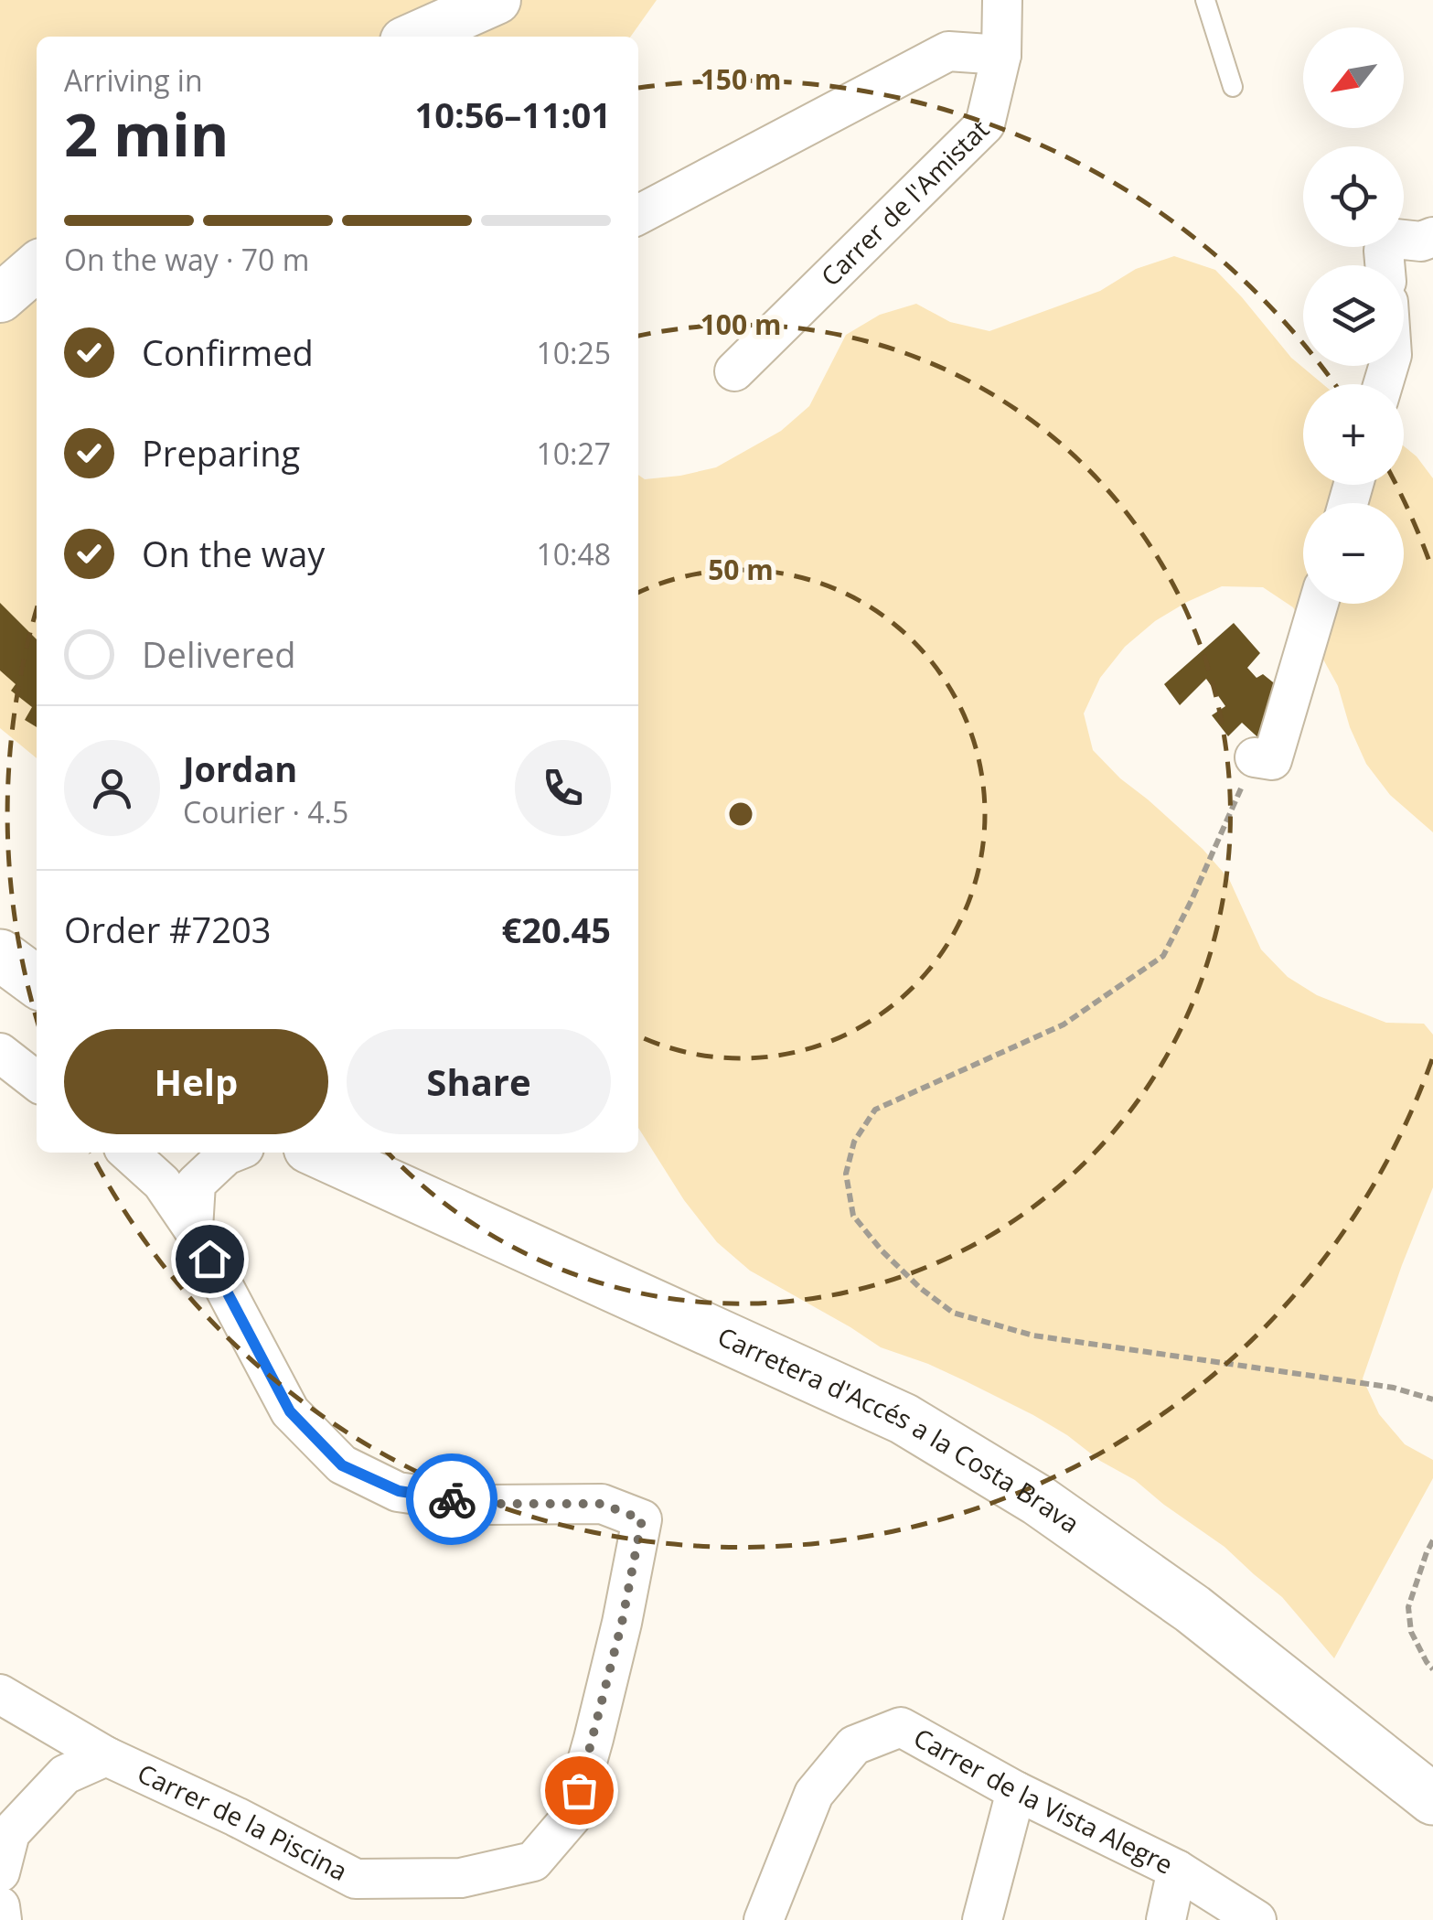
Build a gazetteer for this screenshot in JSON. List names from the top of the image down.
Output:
{
  "streets": {
    "main road": ["Carretera d'Accés a la Costa Brava"],
    "street": ["Carrer de l'Amistat", "Carrer de la Vista Alegre", "Carrer de la Piscina"]
  },
  "north": "bottom left",
  "page": {
    "map_buttons": ["+", "−"],
    "heading": ["2 min", "Arriving in", "10:56–11:01"],
    "panel": [
      "Jordan",
      "Courier · 4.5",
      "Order #7203",
      "€20.45"
    ],
    "bar": "On the way · 70 m",
    "list": [
      ["Confirmed", "10:25"],
      ["Preparing", "10:27"],
      ["On the way", "10:48"],
      "Delivered"
    ],
    "buttons": ["Help", "Share"]
  },
  "rings": ["150 m", "100 m", "50 m"]
}
